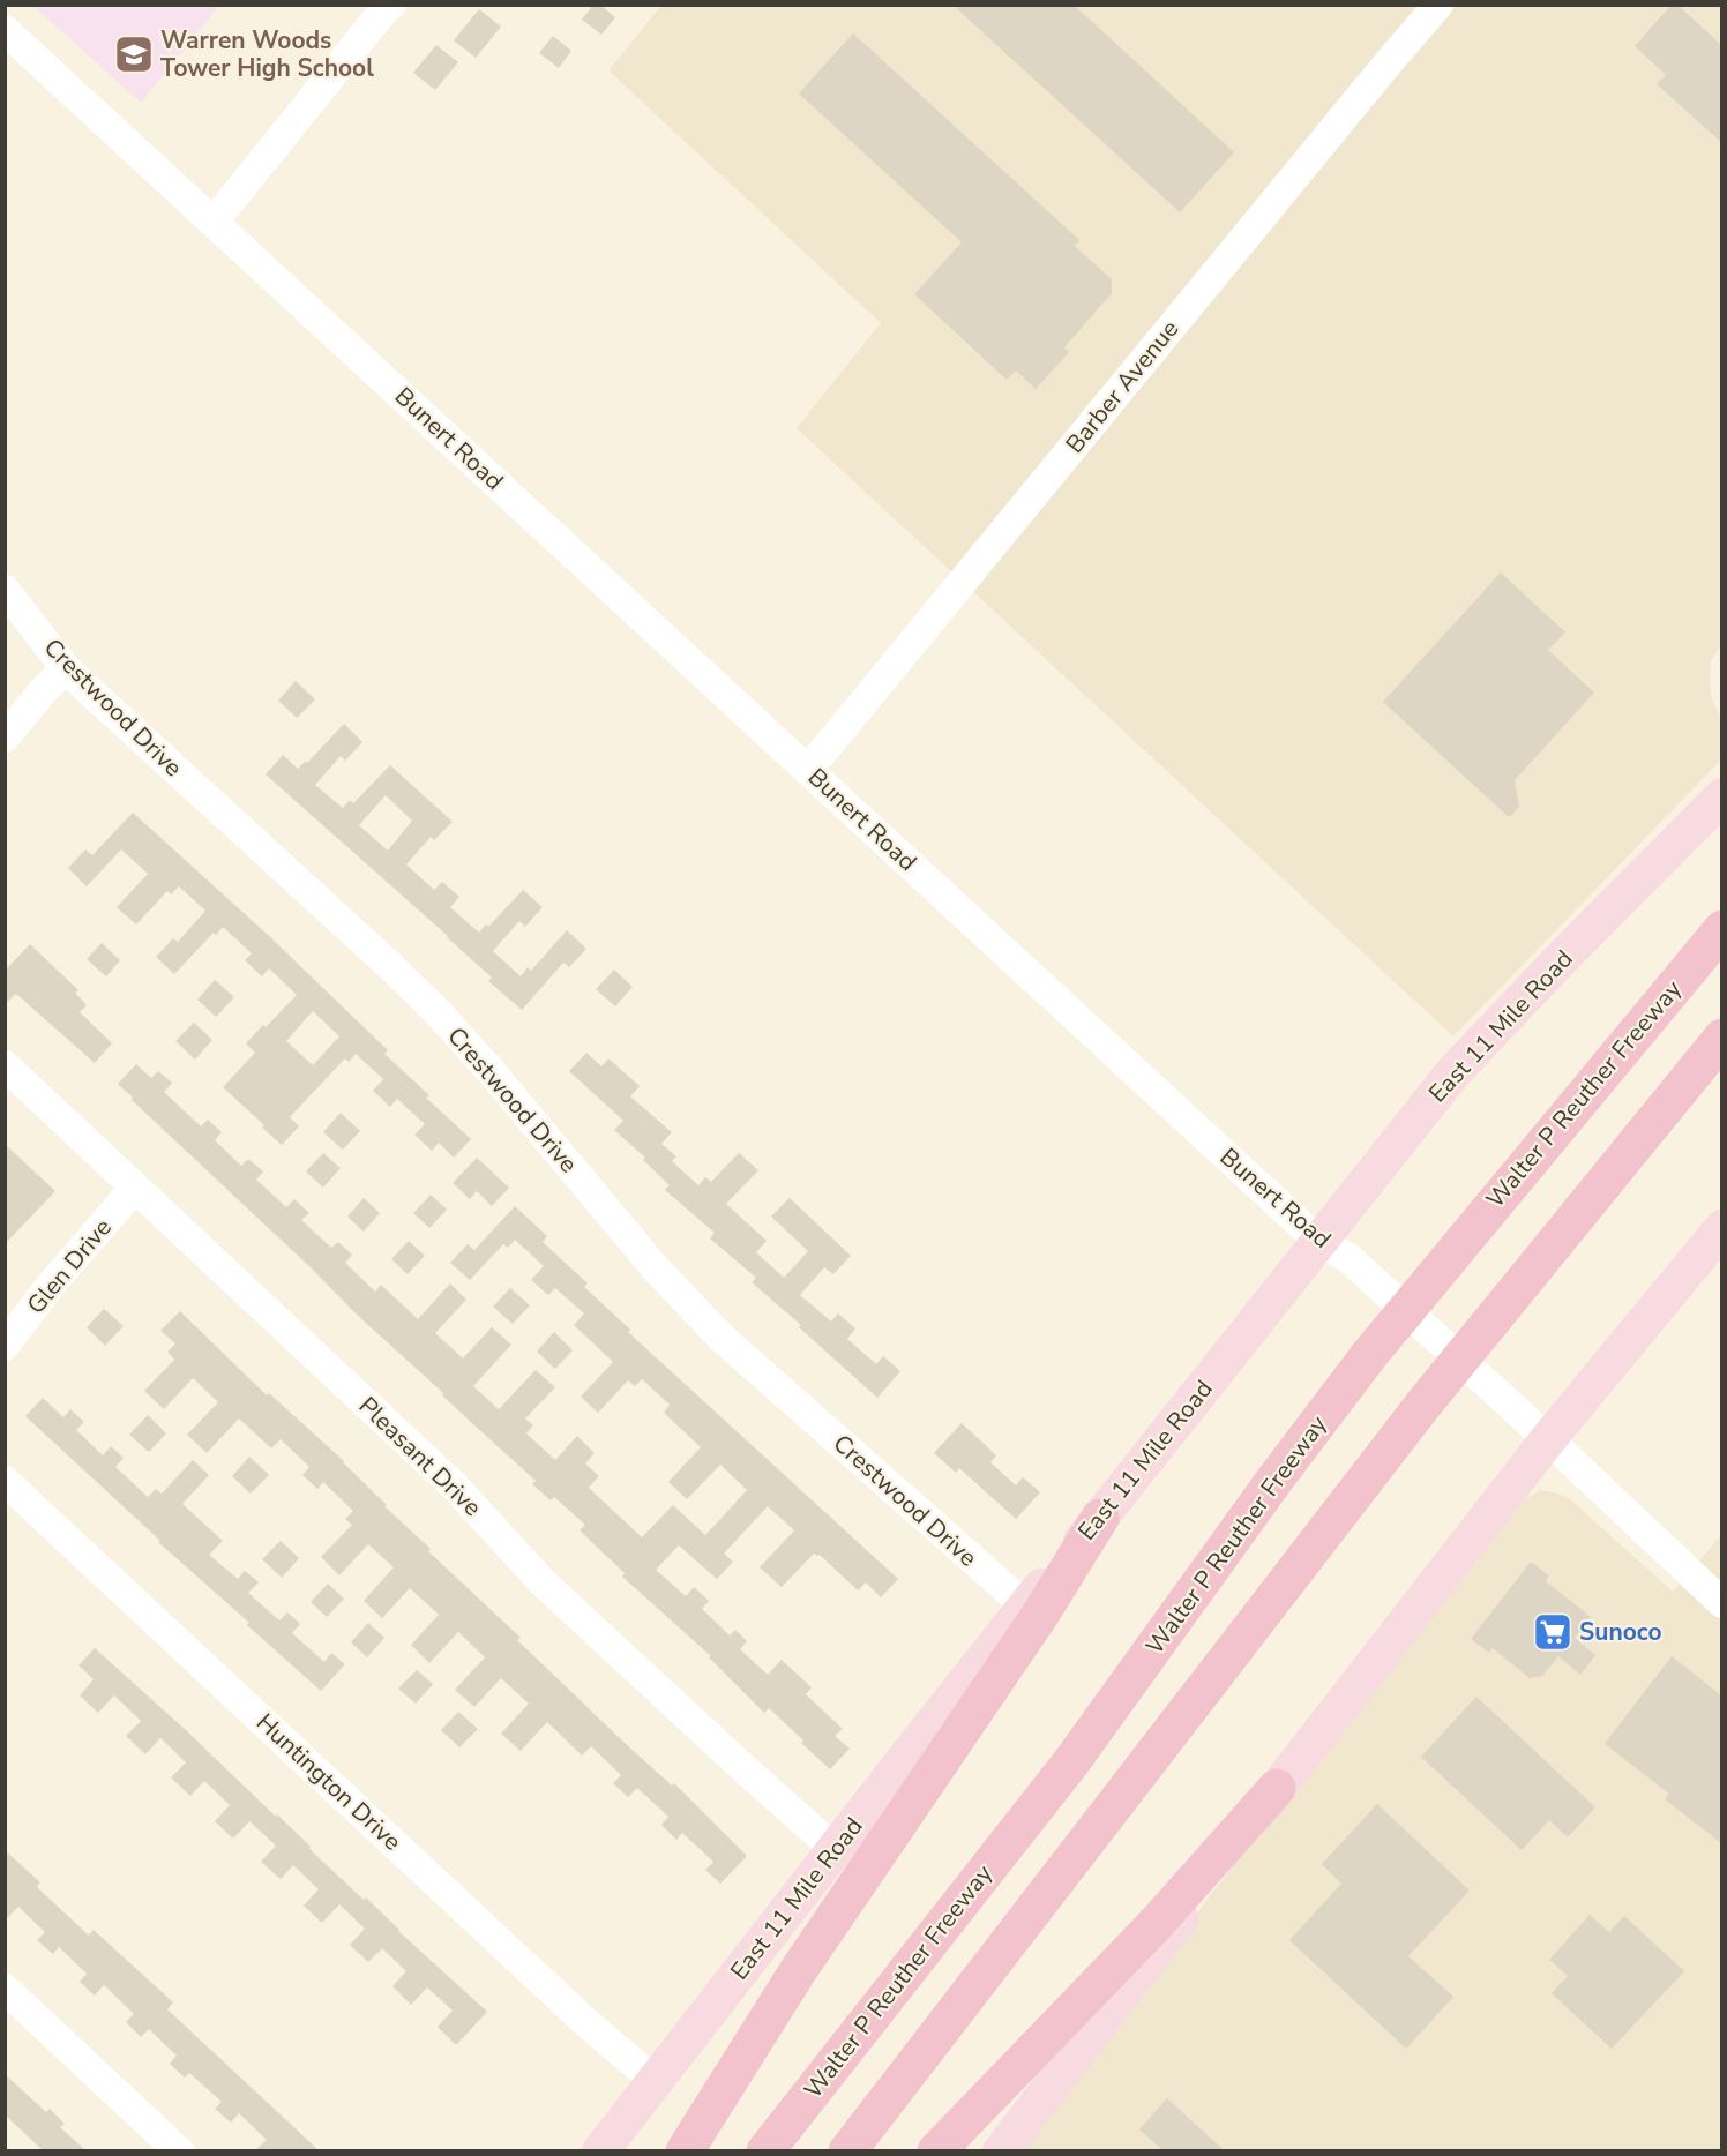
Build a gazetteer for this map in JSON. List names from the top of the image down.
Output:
{
  "streets": {
    "highway": ["Walter P Reuther Freeway"],
    "main road": ["East 11 Mile Road"],
    "street": [
      "Barber Avenue",
      "Bunert Road",
      "Crestwood Drive",
      "Glen Drive",
      "Pleasant Drive",
      "Huntington Drive"
    ]
  },
  "crossings": [
    ["Barber Avenue", "Bunert Road"],
    ["Bunert Road", "East 11 Mile Road"],
    ["Crestwood Drive", "East 11 Mile Road"],
    ["East 11 Mile Road", "Pleasant Drive"],
    ["East 11 Mile Road", "Huntington Drive"],
    ["Glen Drive", "Pleasant Drive"]
  ],
  "places": {
    "school or university": ["Warren Woods Tower High School"],
    "supermarket": ["Sunoco"]
  }
}
